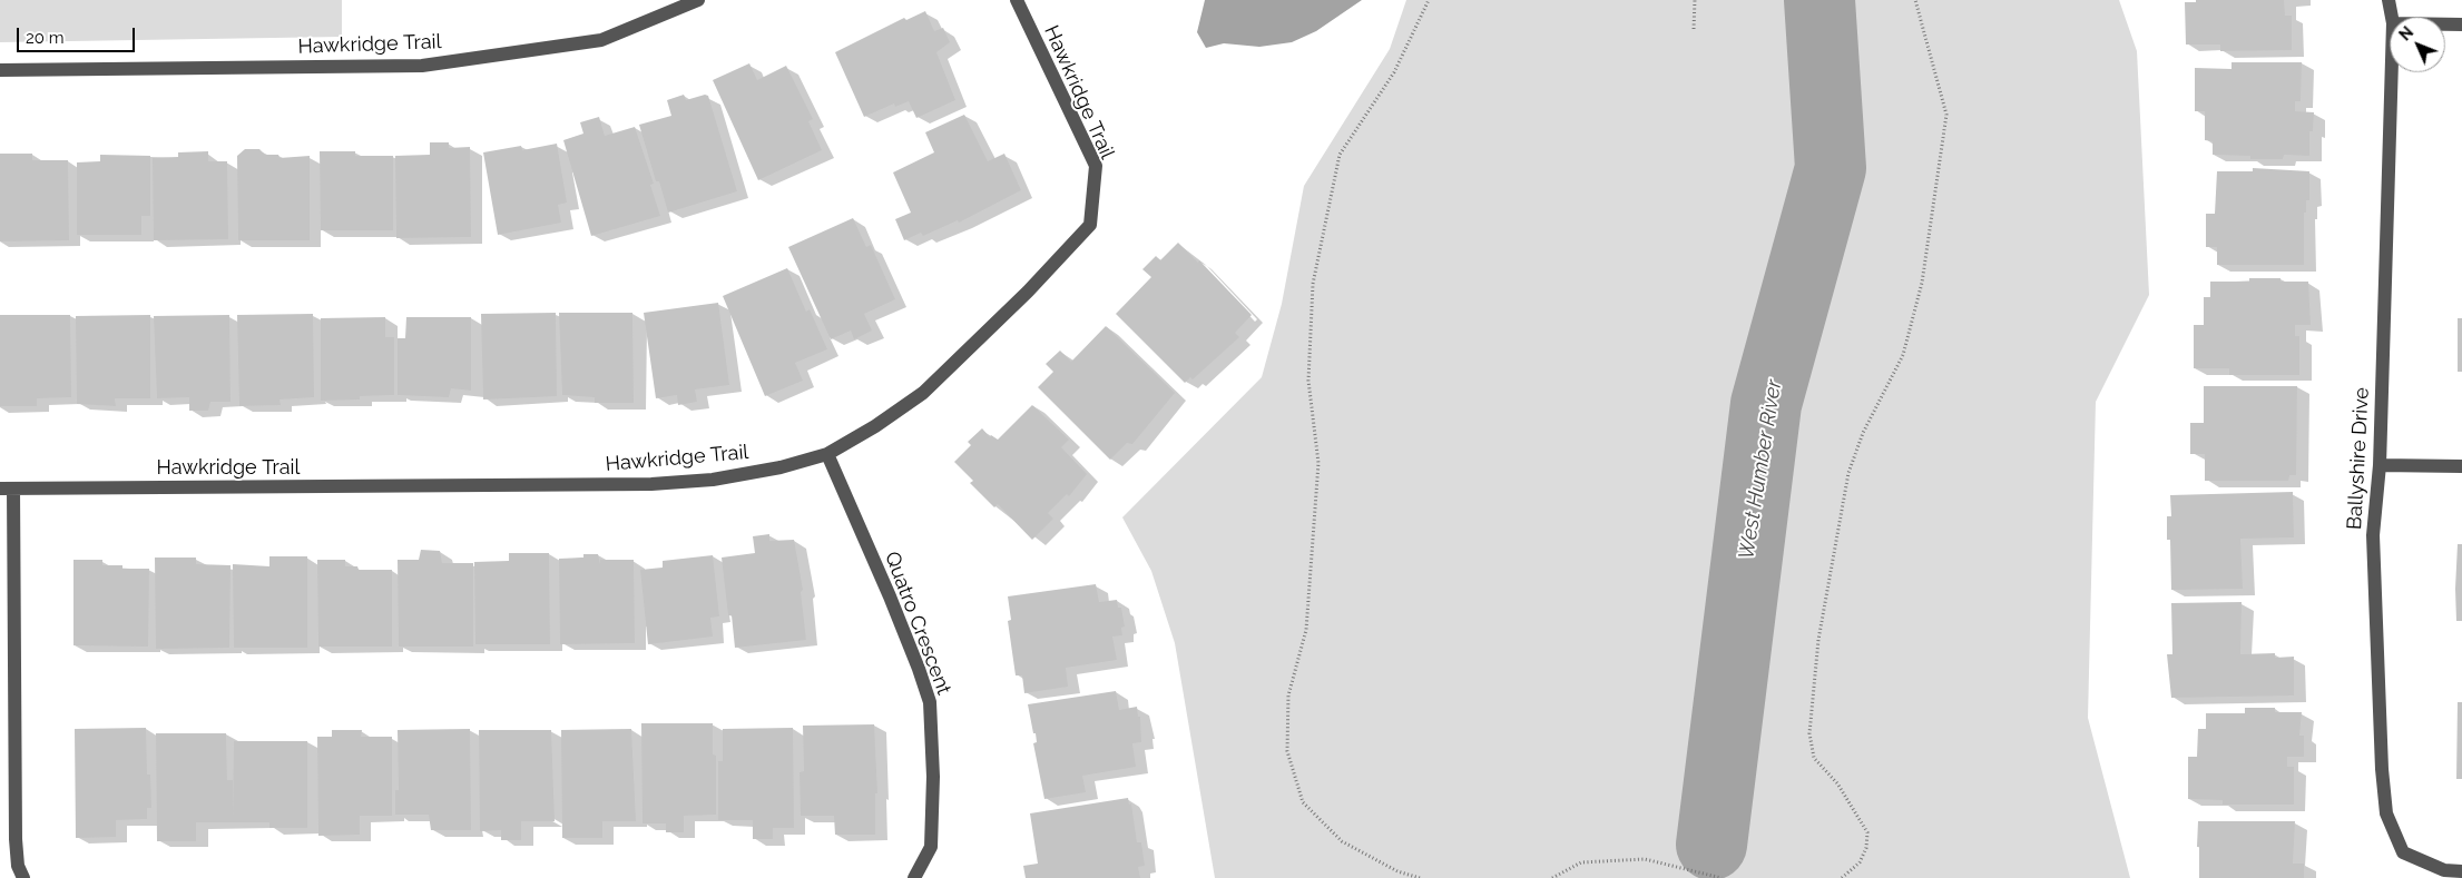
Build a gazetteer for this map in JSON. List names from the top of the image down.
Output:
{
  "streets": {
    "street": ["Hawkridge Trail", "Ballyshire Drive", "Quatro Crescent"]
  },
  "crossings": [
    ["Hawkridge Trail", "Quatro Crescent"]
  ],
  "water": ["West Humber River"],
  "scale_bar": "20 m",
  "north": "top left"
}
